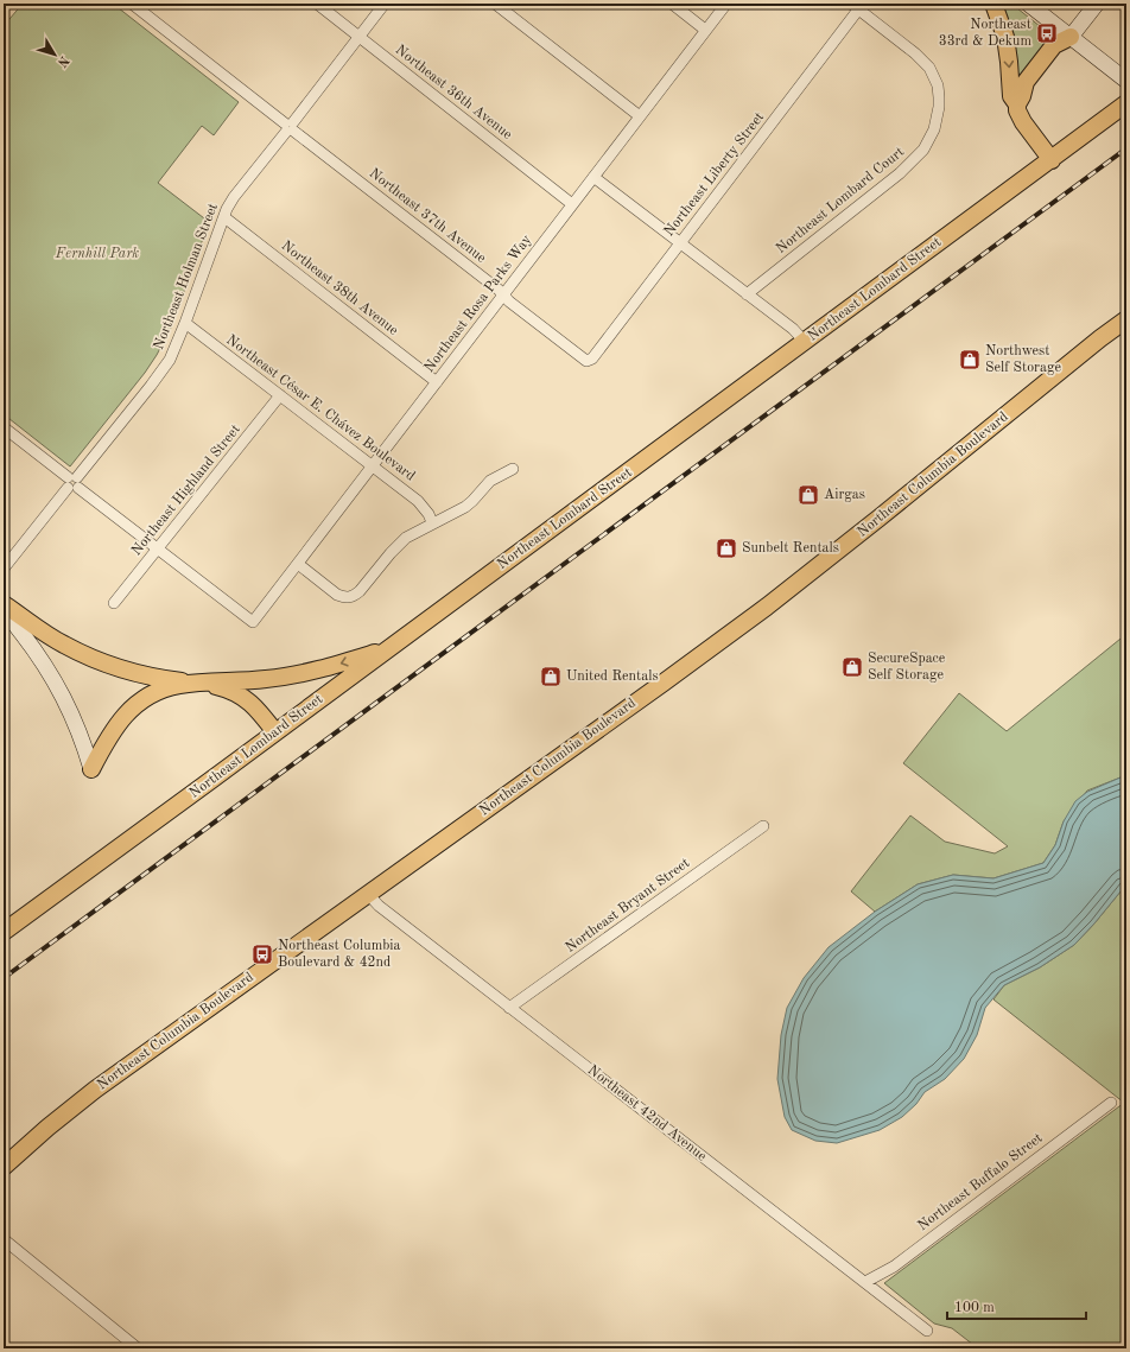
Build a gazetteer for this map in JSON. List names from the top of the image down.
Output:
{
  "streets": {
    "main road": ["Northeast Lombard Street", "Northeast Columbia Boulevard"],
    "street": [
      "Northeast 36th Avenue",
      "Northeast Liberty Street",
      "Northeast Lombard Court",
      "Northeast 37th Avenue",
      "Northeast Holman Street",
      "Northeast 38th Avenue",
      "Northeast Rosa Parks Way",
      "Northeast César E. Chávez Boulevard",
      "Northeast Highland Street",
      "Northeast Bryant Street",
      "Northeast 42nd Avenue",
      "Northeast Buffalo Street"
    ]
  },
  "crossings": [
    ["Northeast 36th Avenue", "Northeast Holman Street"],
    ["Northeast 36th Avenue", "Northeast Rosa Parks Way"],
    ["Northeast Liberty Street", "Northeast Lombard Court"],
    ["Northeast Liberty Street", "Northeast 37th Avenue"],
    ["Northeast 37th Avenue", "Northeast Holman Street"],
    ["Northeast 37th Avenue", "Northeast Rosa Parks Way"],
    ["Northeast Holman Street", "Northeast 38th Avenue"],
    ["Northeast Holman Street", "Northeast César E. Chávez Boulevard"],
    ["Northeast 38th Avenue", "Northeast Rosa Parks Way"],
    ["Northeast Rosa Parks Way", "Northeast César E. Chávez Boulevard"],
    ["Northeast Rosa Parks Way", "Northeast Highland Street"],
    ["Northeast César E. Chávez Boulevard", "Northeast Highland Street"],
    ["Northeast Columbia Boulevard", "Northeast 42nd Avenue"],
    ["Northeast Bryant Street", "Northeast 42nd Avenue"],
    ["Northeast 42nd Avenue", "Northeast Buffalo Street"]
  ],
  "parks": ["Fernhill Park"],
  "places": {
    "bus stop": ["Northeast 33rd & Dekum", "Northeast Columbia Boulevard & 42nd"],
    "shop": [
      "Northwest Self Storage",
      "Airgas",
      "Sunbelt Rentals",
      "SecureSpace Self Storage",
      "United Rentals"
    ]
  },
  "scale_bar": "100 m",
  "north": "bottom right"
}
